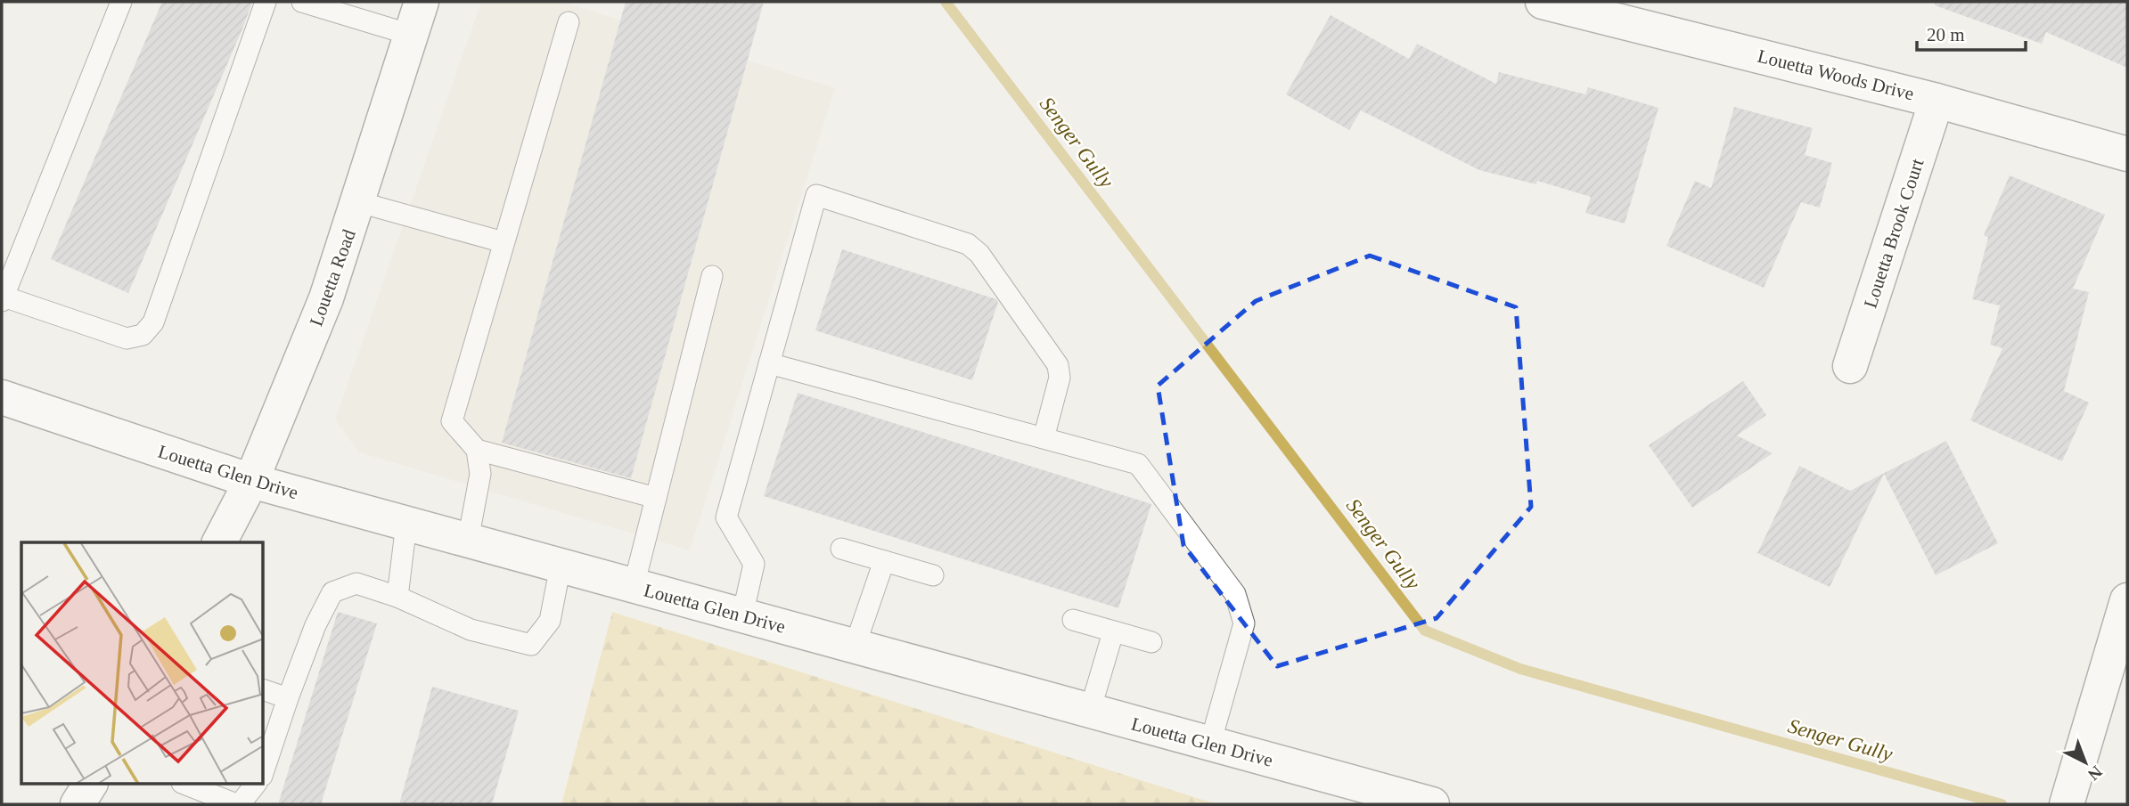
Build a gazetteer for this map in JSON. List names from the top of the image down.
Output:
{
  "streets": {
    "street": [
      "Louetta Woods Drive",
      "Louetta Brook Court",
      "Louetta Road",
      "Louetta Glen Drive"
    ]
  },
  "crossings": [
    ["Louetta Woods Drive", "Louetta Brook Court"],
    ["Louetta Road", "Louetta Glen Drive"]
  ],
  "water": ["Senger Gully"],
  "scale_bar": "20 m",
  "north": "bottom right"
}
